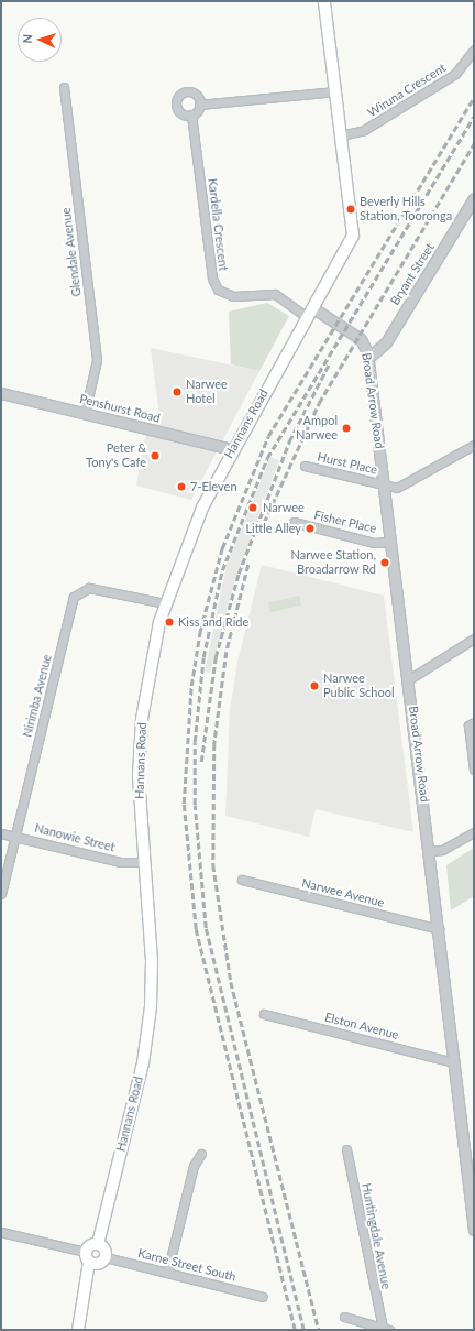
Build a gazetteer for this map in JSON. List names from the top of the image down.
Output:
{
  "streets": {
    "main road": ["Hannans Road"],
    "street": [
      "Wiruna Crescent",
      "Kardella Crescent",
      "Glendale Avenue",
      "Bryant Street",
      "Broad Arrow Road",
      "Penshurst Road",
      "Hurst Place",
      "Fisher Place",
      "Nirimba Avenue",
      "Nanowie Street",
      "Narwee Avenue",
      "Elston Avenue",
      "Huntingdale Avenue",
      "Karne Street South"
    ]
  },
  "crossings": [
    ["Wiruna Crescent", "Hannans Road"],
    ["Kardella Crescent", "Broad Arrow Road"],
    ["Kardella Crescent", "Hannans Road"],
    ["Glendale Avenue", "Penshurst Road"],
    ["Bryant Street", "Broad Arrow Road"],
    ["Broad Arrow Road", "Hannans Road"],
    ["Broad Arrow Road", "Hurst Place"],
    ["Broad Arrow Road", "Fisher Place"],
    ["Broad Arrow Road", "Narwee Avenue"],
    ["Broad Arrow Road", "Elston Avenue"],
    ["Penshurst Road", "Hannans Road"],
    ["Hannans Road", "Nirimba Avenue"],
    ["Hannans Road", "Nanowie Street"],
    ["Hannans Road", "Karne Street South"],
    ["Nirimba Avenue", "Nanowie Street"]
  ],
  "places": [
    "Beverly Hills Station, Tooronga",
    "Narwee Hotel",
    "Ampol Narwee",
    "Peter & Tony's Cafe",
    "7-Eleven",
    "Narwee",
    "Little Alley",
    "Narwee Station, Broadarrow Rd",
    "Kiss and Ride",
    "Narwee Public School"
  ],
  "north": "left"
}
